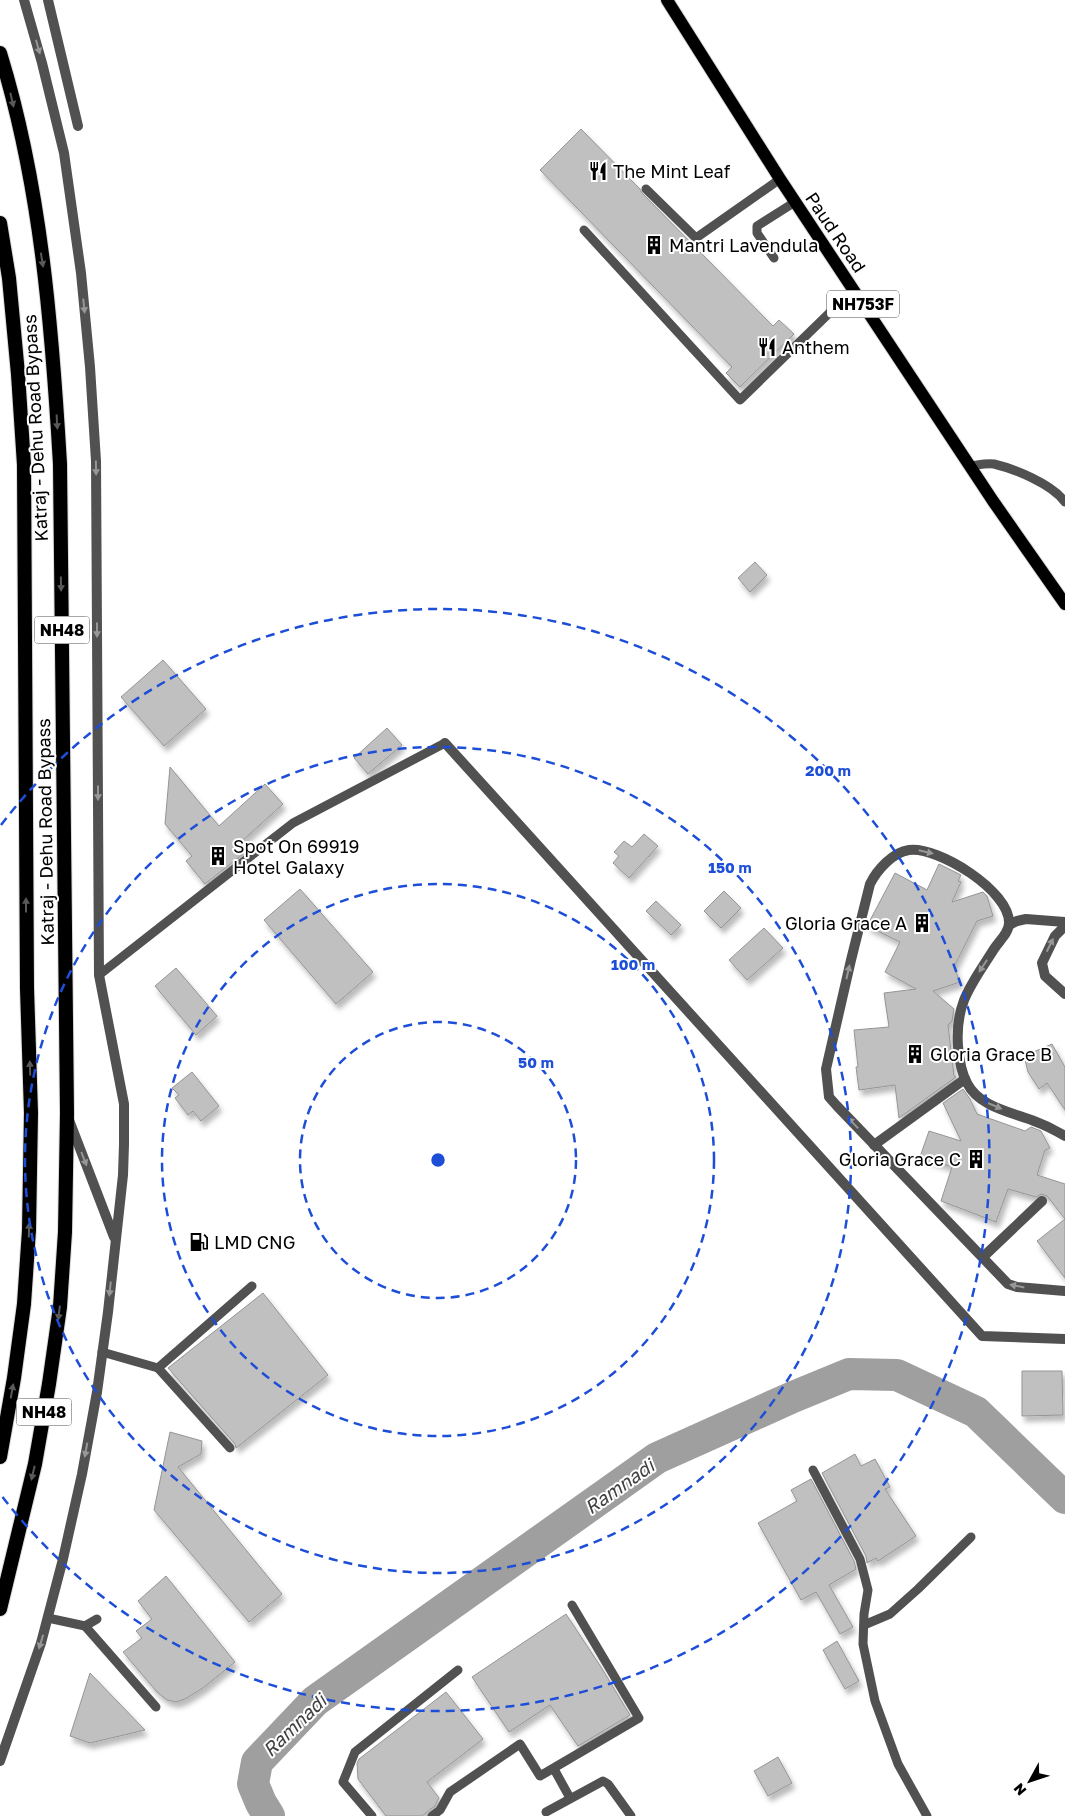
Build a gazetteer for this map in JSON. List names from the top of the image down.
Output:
{
  "streets": {
    "highway": ["Katraj - Dehu Road Bypass", "NH48"],
    "main road": ["Paud Road", "NH753F"]
  },
  "water": ["Ramnadi"],
  "places": {
    "restaurant": ["The Mint Leaf", "Anthem"],
    "building": [
      "Mantri Lavendula",
      "Spot On 69919 Hotel Galaxy",
      "Gloria Grace A",
      "Gloria Grace B",
      "Gloria Grace C"
    ],
    "fuel station": ["LMD CNG"]
  },
  "north": "bottom left",
  "rings": [
    "200 m",
    "150 m",
    "100 m",
    "50 m"
  ]
}
